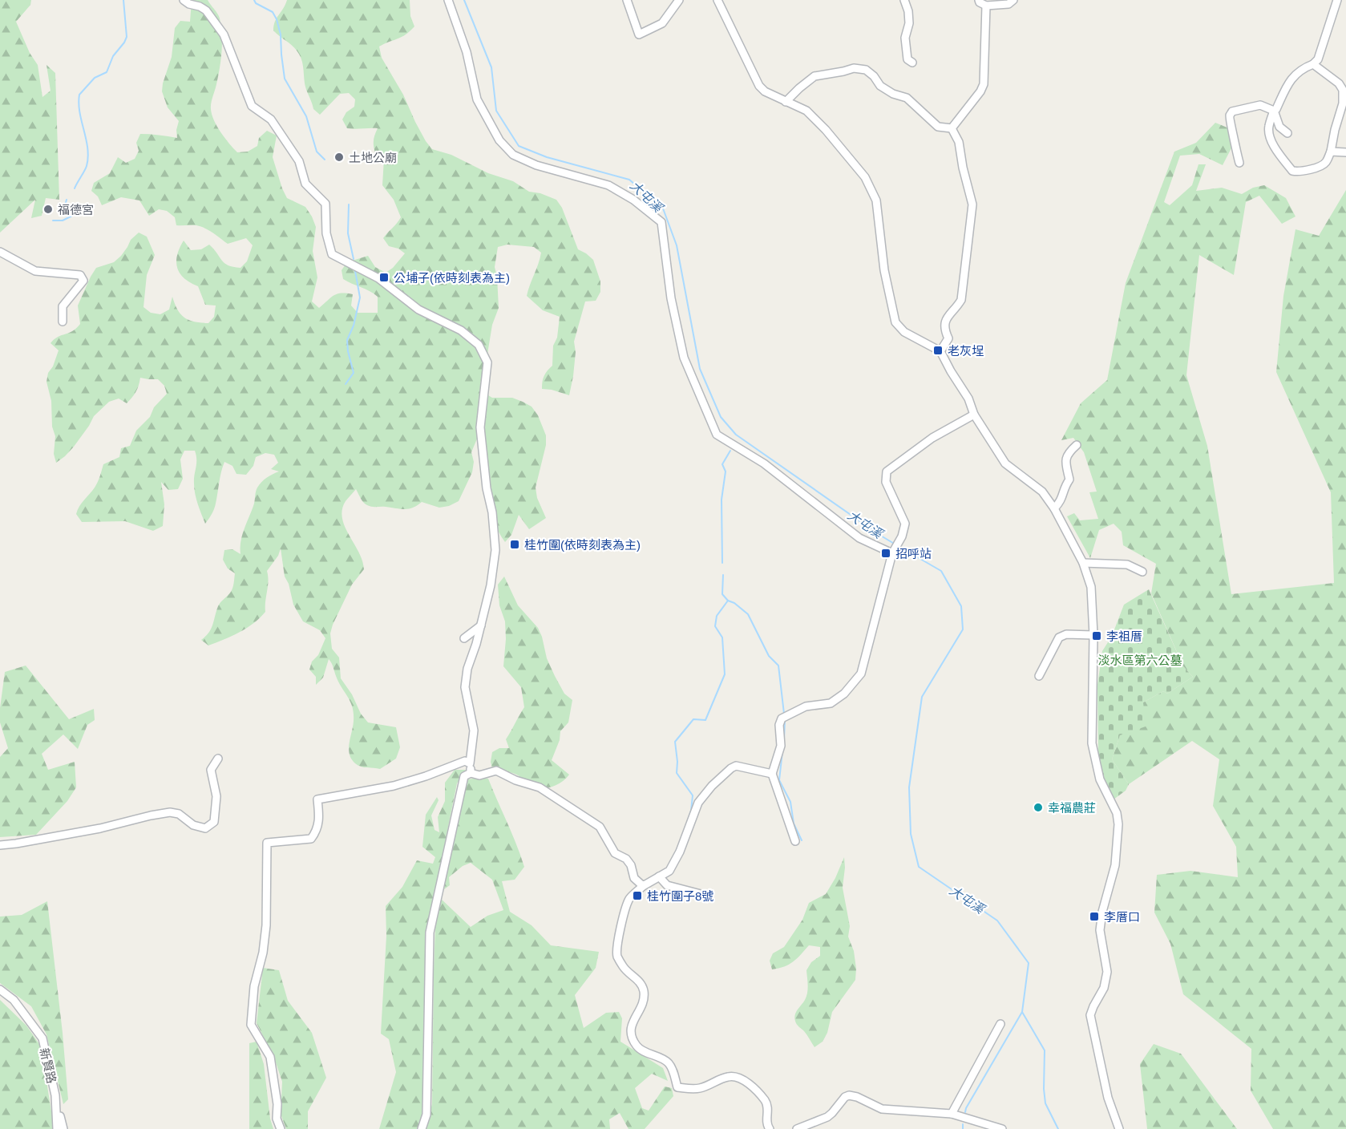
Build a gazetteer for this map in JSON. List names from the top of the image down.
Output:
{
  "streets": {
    "street": ["新賢路"]
  },
  "water": ["大屯溪"],
  "parks": ["淡水區第六公墓"],
  "places": {
    "other": ["土地公廟", "福德宮", "幸福農莊"],
    "transit": [
      "公埔子(依時刻表為主)",
      "老灰埕",
      "桂竹圍(依時刻表為主)",
      "招呼站",
      "李祖厝",
      "桂竹圍子8號",
      "李厝口"
    ]
  }
}
